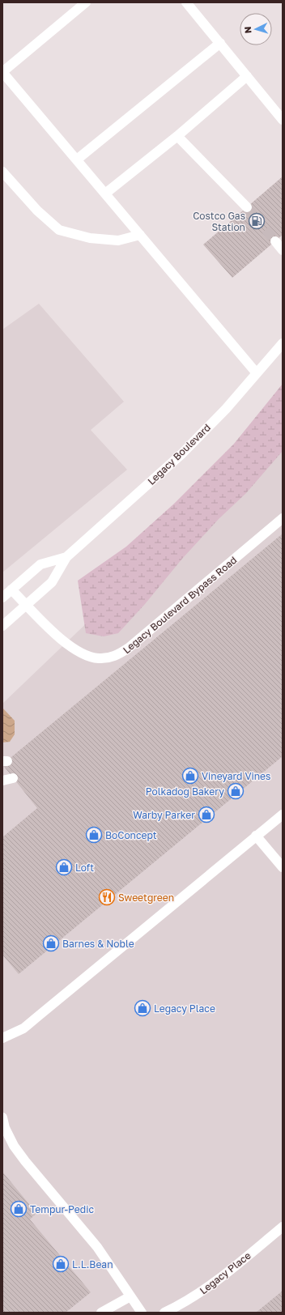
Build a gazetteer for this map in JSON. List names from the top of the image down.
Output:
{
  "streets": {
    "street": ["Legacy Boulevard", "Legacy Boulevard Bypass Road", "Legacy Place"]
  },
  "crossings": [
    ["Legacy Boulevard", "Legacy Boulevard Bypass Road"]
  ],
  "places": {
    "fuel station": ["Costco Gas Station"],
    "shop": [
      "Vineyard Vines",
      "Polkadog Bakery",
      "Warby Parker",
      "BoConcept",
      "Loft",
      "Barnes & Noble",
      "Legacy Place",
      "Tempur-Pedic",
      "L.L.Bean"
    ],
    "restaurant": ["Sweetgreen"]
  },
  "north": "left"
}
